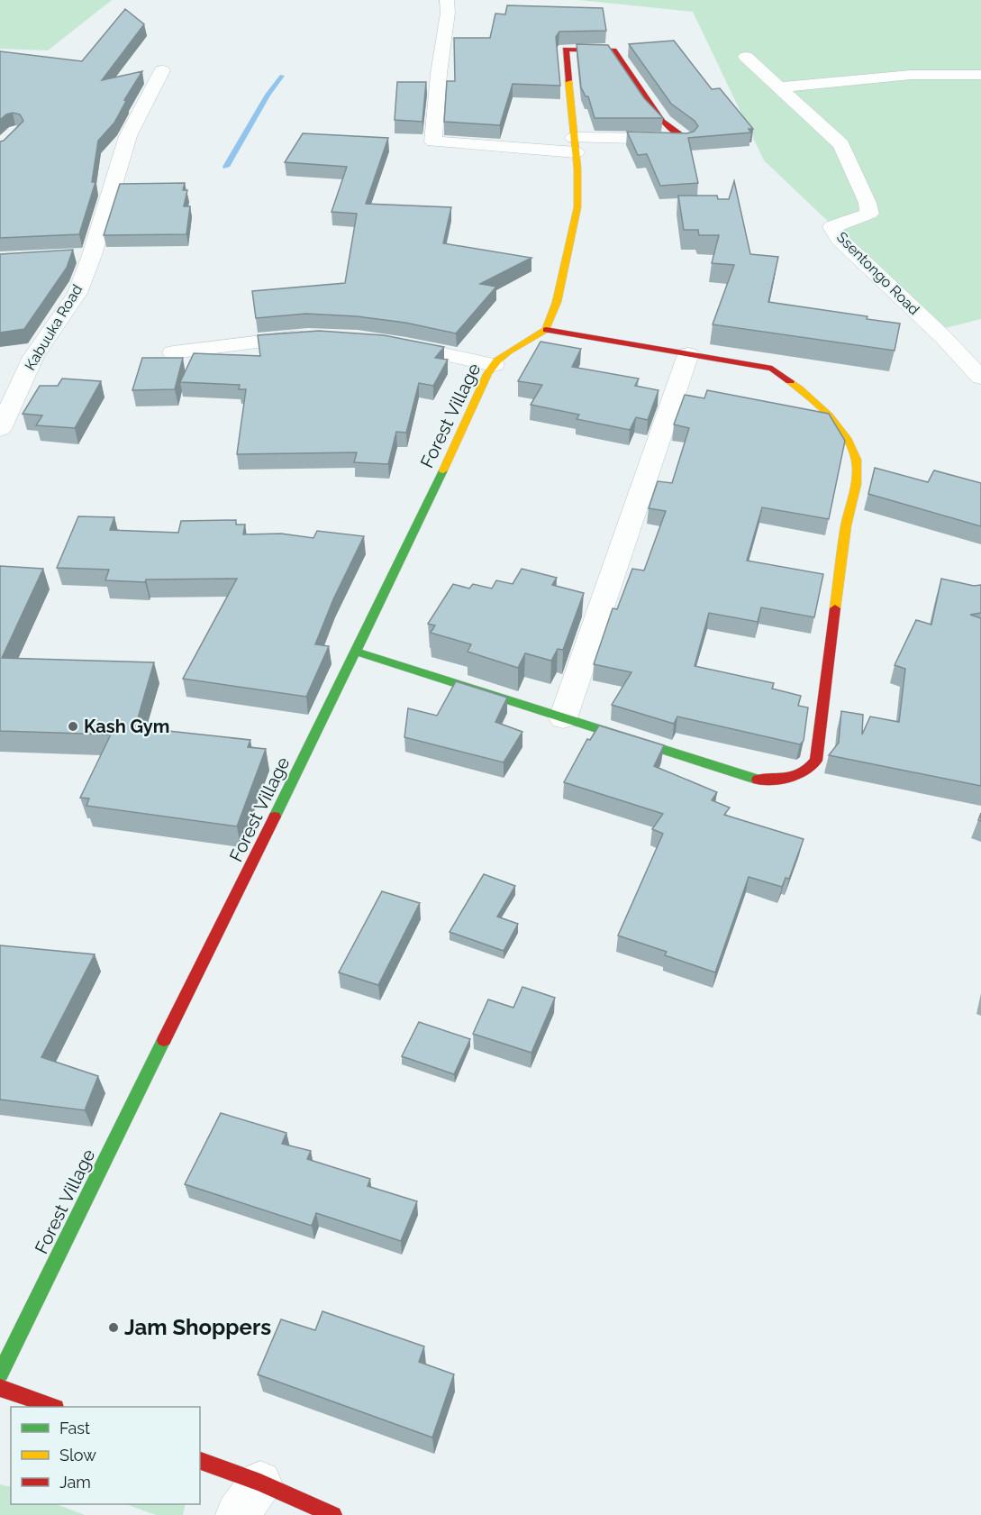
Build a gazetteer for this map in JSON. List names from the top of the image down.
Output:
{
  "streets": {
    "street": ["Ssentongo Road", "Kabuuka Road", "Forest Village"]
  },
  "places": ["Kash Gym", "Jam Shoppers"],
  "legend": ["Fast", "Slow", "Jam"]
}
